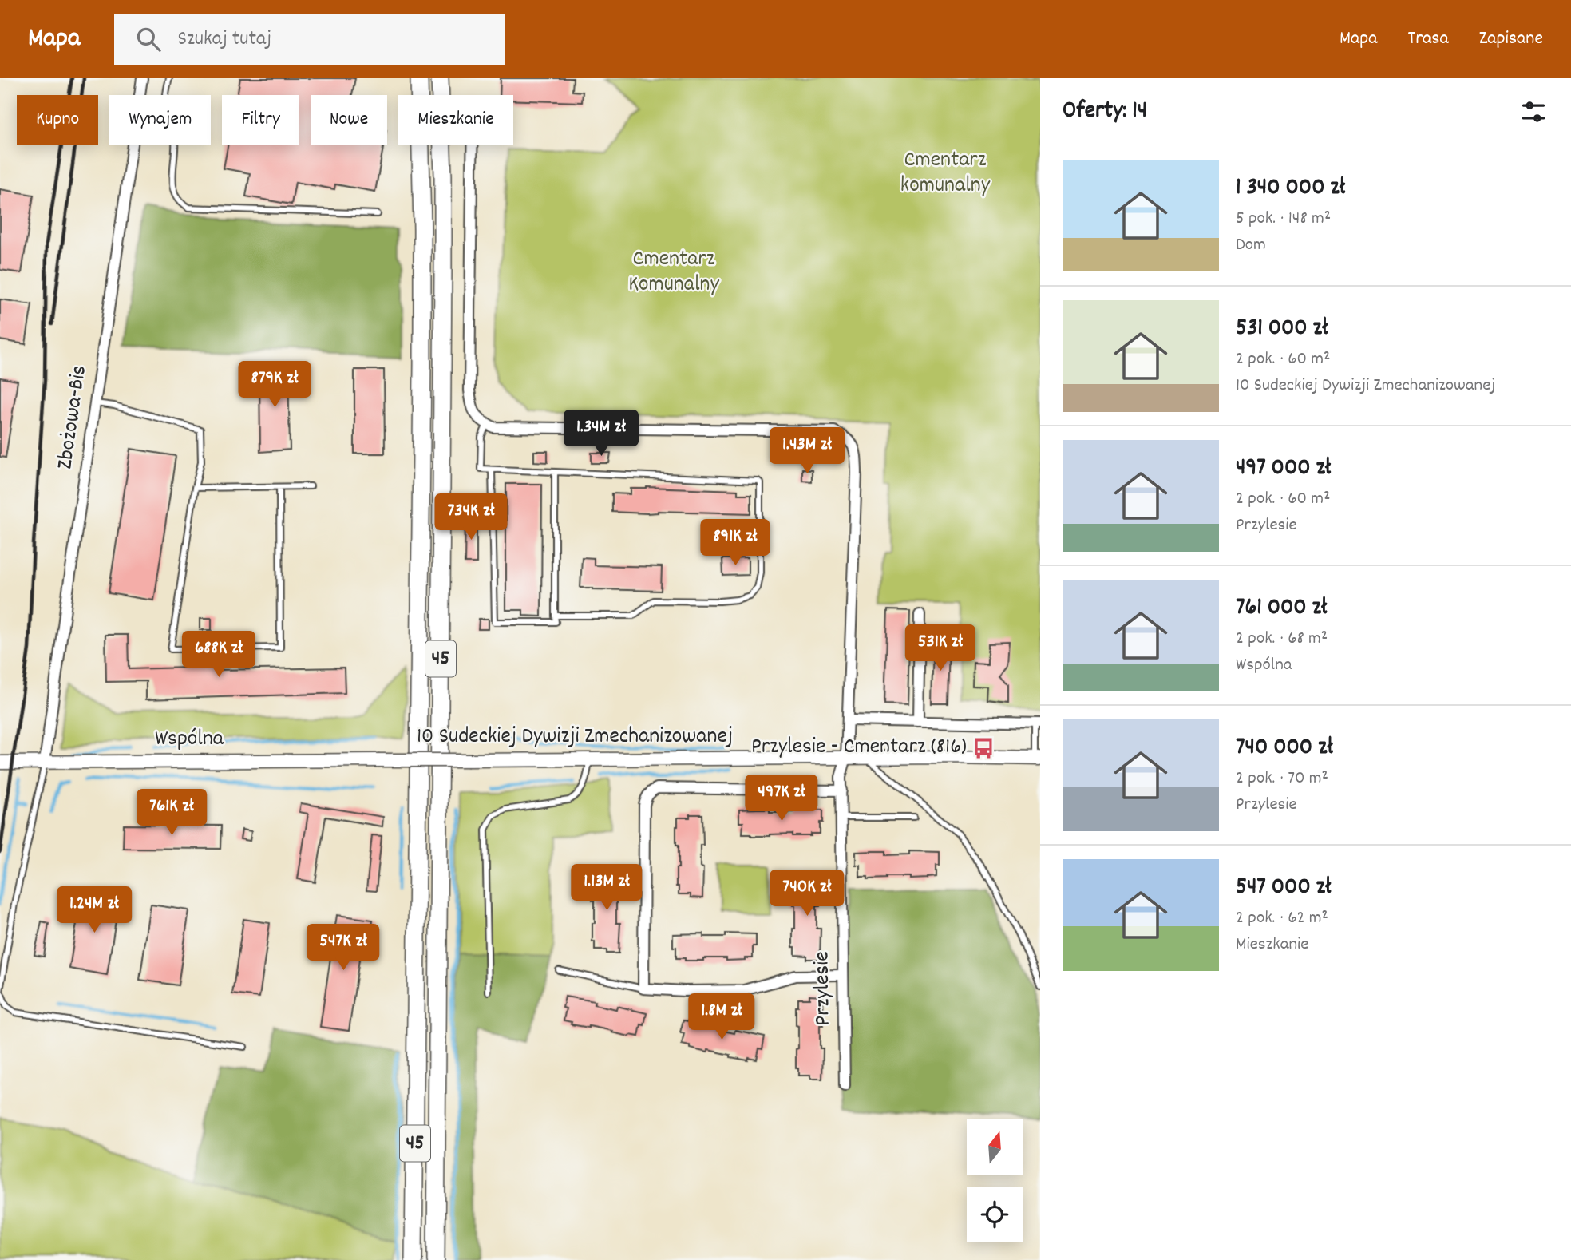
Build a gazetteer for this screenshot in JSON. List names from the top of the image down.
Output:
{
  "streets": {
    "main road": ["45"],
    "street": [
      "Zbożowa-Bis",
      "10 Sudeckiej Dywizji Zmechanizowanej",
      "Wspólna",
      "Przylesie"
    ]
  },
  "crossings": [
    ["Zbożowa-Bis", "Wspólna"],
    ["10 Sudeckiej Dywizji Zmechanizowanej", "Wspólna"],
    ["10 Sudeckiej Dywizji Zmechanizowanej", "Przylesie"]
  ],
  "parks": ["Cmentarz komunalny", "Cmentarz Komunalny"],
  "places": {
    "bus stop": ["Przylesie - Cmentarz (816)"]
  },
  "north": "top",
  "page": {
    "header": "Mapa",
    "search": "Szukaj tutaj",
    "nav": ["Mapa", "Trasa", "Zapisane"],
    "heading": "Oferty: 14",
    "chip": [
      "Kupno",
      "Wynajem",
      "Filtry",
      "Nowe",
      "Mieszkanie"
    ],
    "list": [
      {
        "name": "1 340 000 zł",
        "note": "5 pok. · 148 m² · Dom"
      },
      {
        "name": "531 000 zł",
        "note": "2 pok. · 60 m² · 10 Sudeckiej Dywizji Zmechanizowanej"
      },
      {
        "name": "497 000 zł",
        "note": "2 pok. · 60 m² · Przylesie"
      },
      {
        "name": "761 000 zł",
        "note": "2 pok. · 68 m² · Wspólna"
      },
      {
        "name": "740 000 zł",
        "note": "2 pok. · 70 m² · Przylesie"
      },
      {
        "name": "547 000 zł",
        "note": "2 pok. · 62 m² · Mieszkanie"
      }
    ],
    "price": [
      "879K zł",
      "1.34M zł",
      "1.43M zł",
      "734K zł",
      "891K zł",
      "531K zł",
      "688K zł",
      "497K zł",
      "761K zł",
      "1.13M zł",
      "740K zł",
      "1.24M zł",
      "547K zł",
      "1.8M zł"
    ]
  }
}
